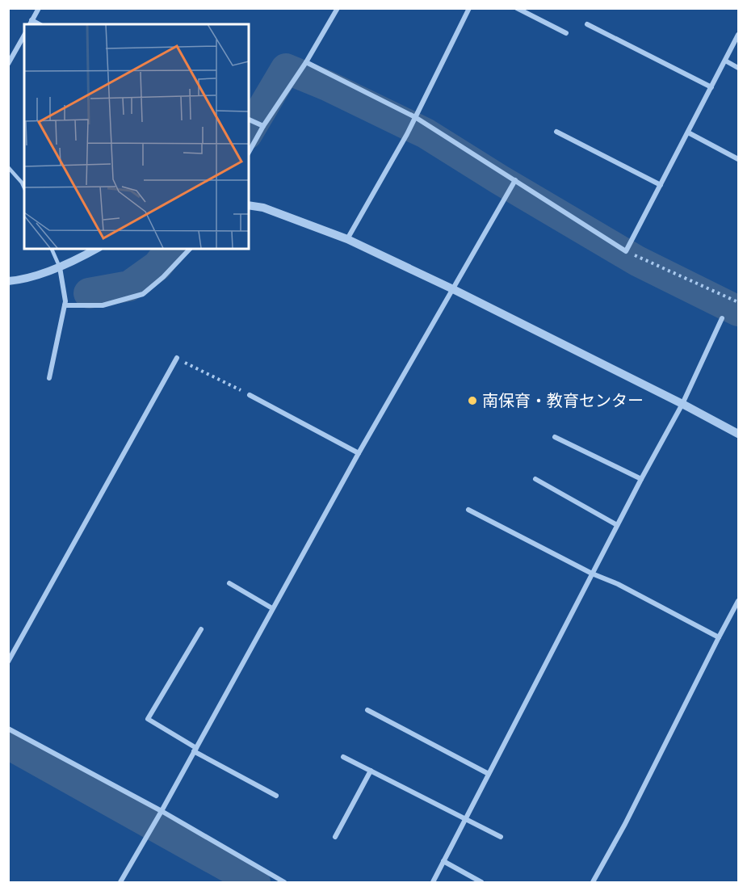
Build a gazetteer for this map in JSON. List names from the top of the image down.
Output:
{
  "places": ["南保育・教育センター"]
}
